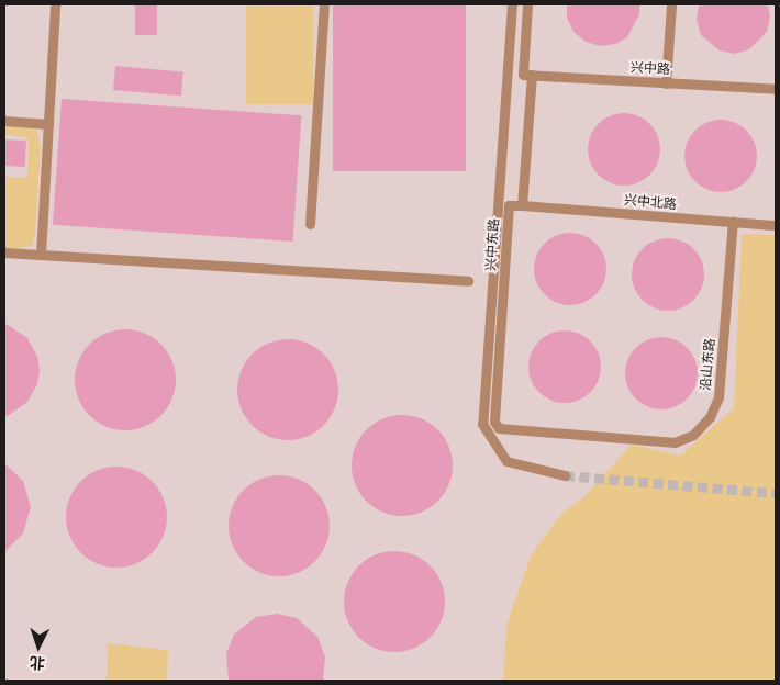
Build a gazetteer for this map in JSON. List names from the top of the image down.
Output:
{
  "streets": {
    "lane": [
      "兴中路",
      "兴中北路",
      "兴中东路",
      "沿山东路"
    ]
  },
  "crossings": [
    ["兴中北路", "兴中东路"],
    ["兴中北路", "沿山东路"],
    ["兴中东路", "沿山东路"]
  ],
  "north": "bottom"
}
